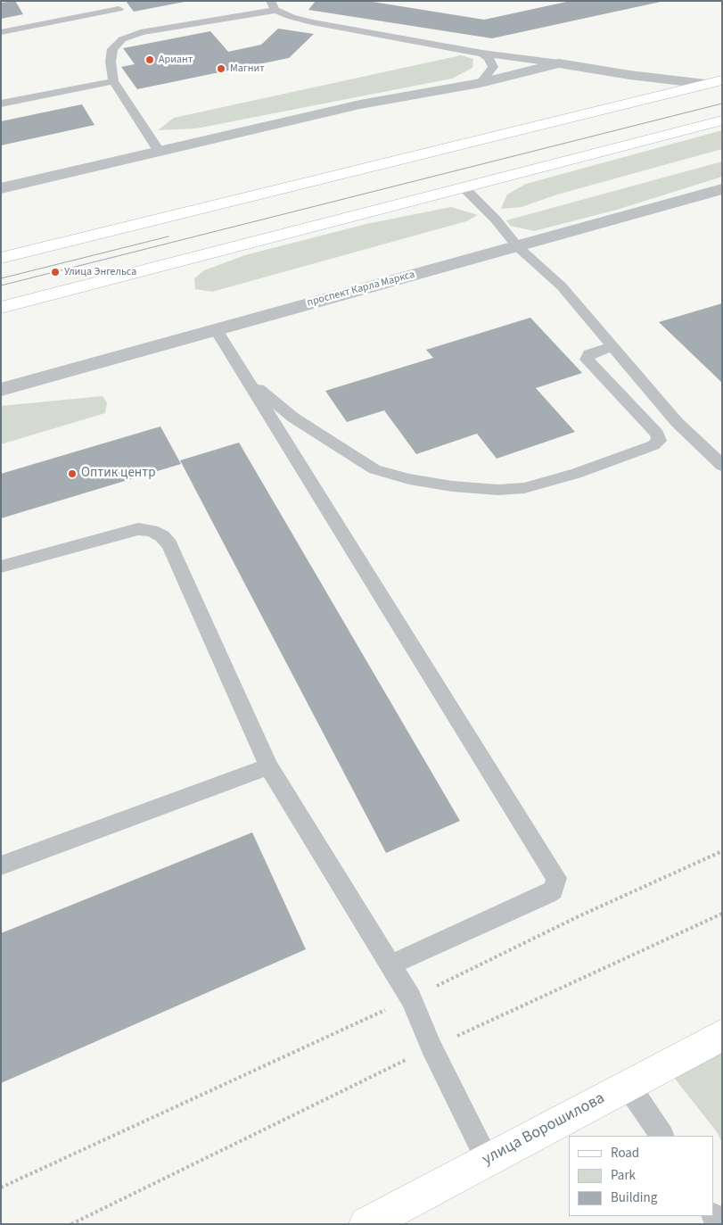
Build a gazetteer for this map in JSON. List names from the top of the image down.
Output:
{
  "streets": {
    "main road": ["улица Ворошилова"],
    "street": ["проспект Карла Маркса"]
  },
  "places": [
    "Ариант",
    "Магнит",
    "Улица Энгельса",
    "Оптик центр"
  ],
  "legend": ["Road", "Park", "Building"]
}
